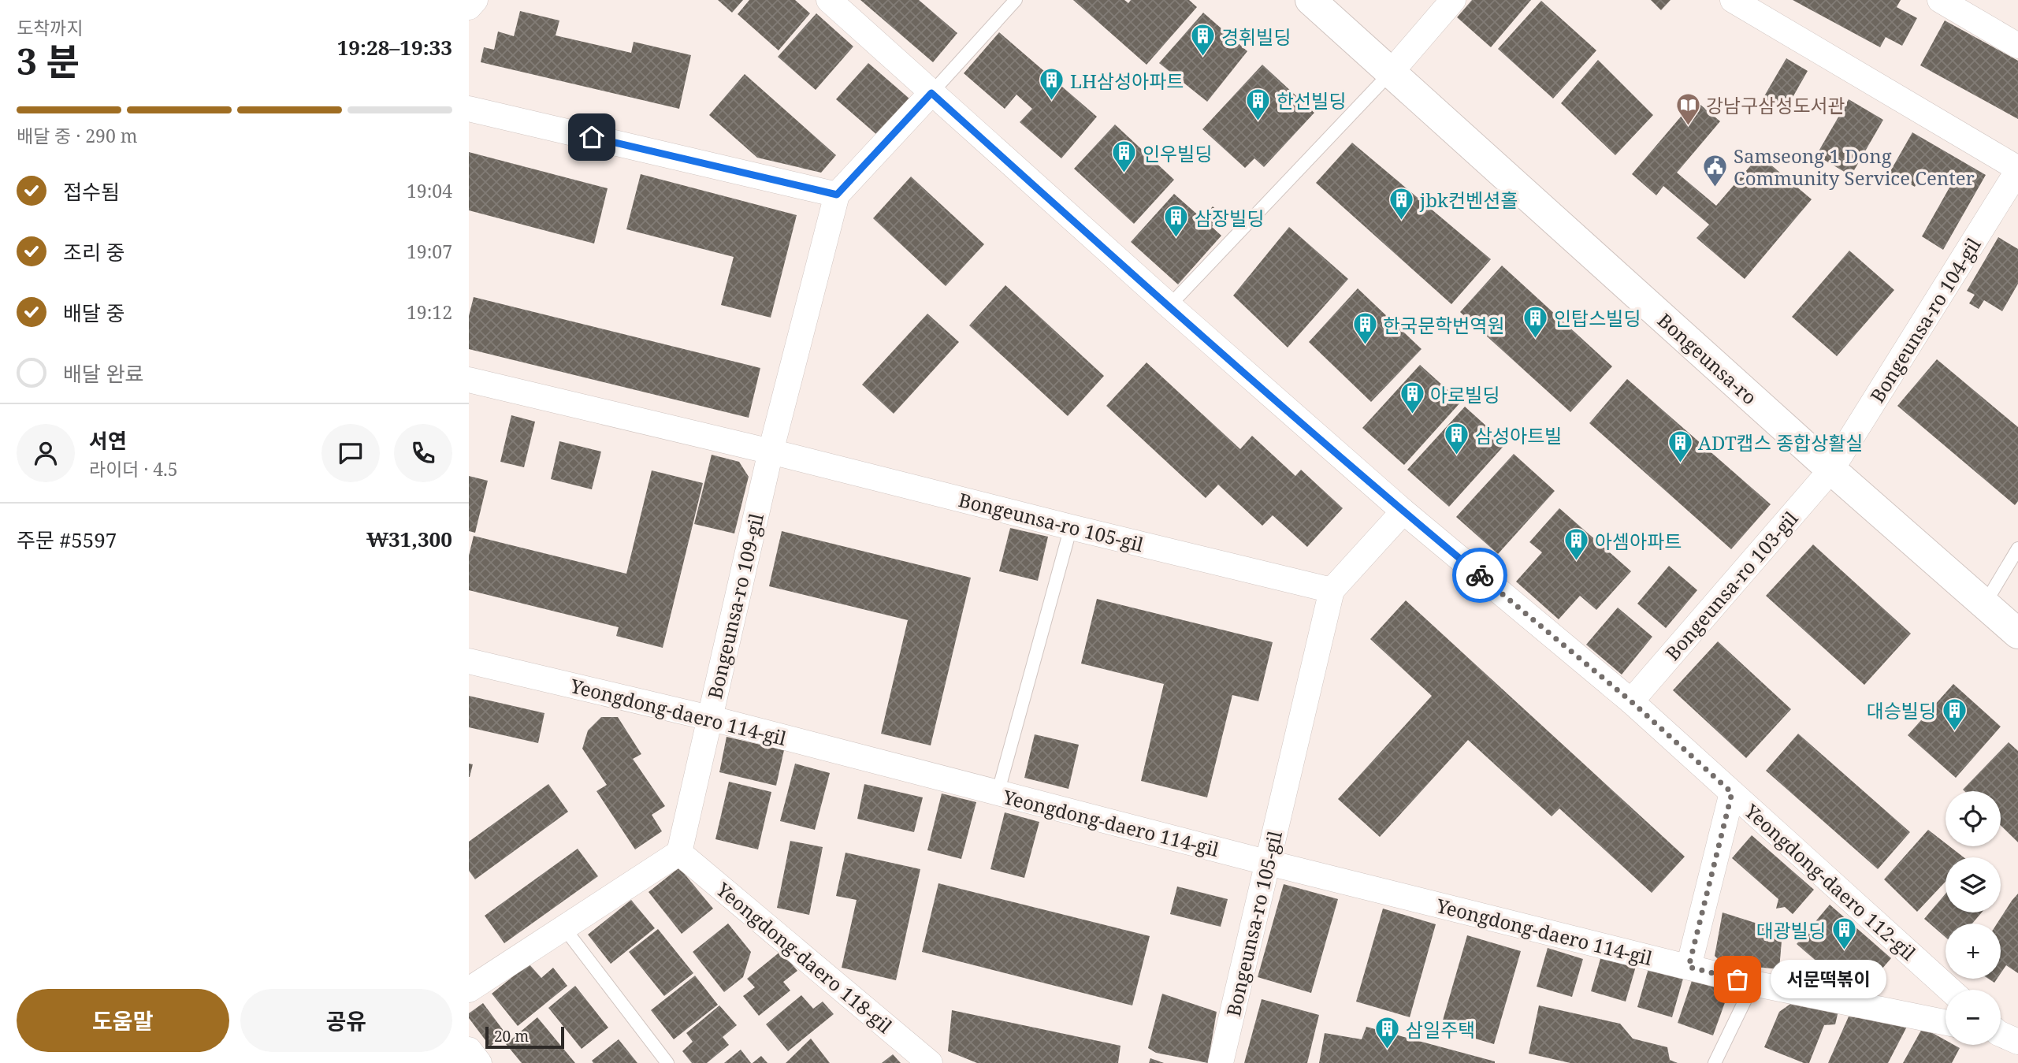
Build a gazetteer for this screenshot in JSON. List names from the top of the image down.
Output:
{
  "streets": {
    "street": [
      "Bongeunsa-ro 104-gil",
      "Bongeunsa-ro",
      "Bongeunsa-ro 105-gil",
      "Bongeunsa-ro 103-gil",
      "Bongeunsa-ro 109-gil",
      "Yeongdong-daero 114-gil",
      "Yeongdong-daero 112-gil",
      "Yeongdong-daero 118-gil"
    ]
  },
  "crossings": [
    ["Bongeunsa-ro 104-gil", "Bongeunsa-ro"],
    ["Bongeunsa-ro 104-gil", "Bongeunsa-ro 103-gil"],
    ["Bongeunsa-ro", "Bongeunsa-ro 103-gil"],
    ["Bongeunsa-ro 105-gil", "Bongeunsa-ro 109-gil"],
    ["Bongeunsa-ro 105-gil", "Yeongdong-daero 114-gil"],
    ["Bongeunsa-ro 105-gil", "Yeongdong-daero 112-gil"],
    ["Bongeunsa-ro 103-gil", "Yeongdong-daero 112-gil"],
    ["Bongeunsa-ro 109-gil", "Yeongdong-daero 114-gil"],
    ["Bongeunsa-ro 109-gil", "Yeongdong-daero 112-gil"],
    ["Bongeunsa-ro 109-gil", "Yeongdong-daero 118-gil"]
  ],
  "places": {
    "building": [
      "경휘빌딩",
      "LH삼성아파트",
      "한선빌딩",
      "인우빌딩",
      "jbk컨벤션홀",
      "삼장빌딩",
      "인탑스빌딩",
      "한국문학번역원",
      "아로빌딩",
      "삼성아트빌",
      "ADT캡스 종합상활실",
      "아셈아파트",
      "대승빌딩",
      "대광빌딩",
      "삼일주택"
    ],
    "library": ["강남구삼성도서관"],
    "public building": ["Samseong 1 Dong Community Service Center"],
    "other": ["서문떡볶이"]
  },
  "scale_bar": "20 m",
  "page": {
    "heading": ["3 분", "도착까지", "19:28–19:33"],
    "panel": [
      "서연",
      "라이더 · 4.5",
      "주문 #5597",
      "₩31,300"
    ],
    "bar": "배달 중 · 290 m",
    "list": [
      ["접수됨", "19:04"],
      ["조리 중", "19:07"],
      ["배달 중", "19:12"],
      "배달 완료"
    ],
    "map_buttons": ["+", "−"],
    "bubble": "서문떡볶이",
    "buttons": ["도움말", "공유"],
    "scale": "20 m"
  }
}
